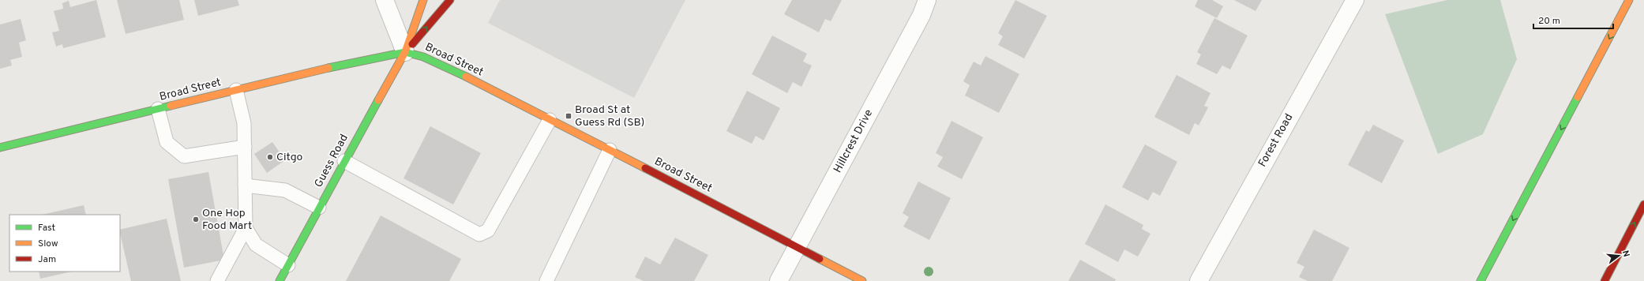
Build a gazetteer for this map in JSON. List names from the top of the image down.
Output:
{
  "streets": {
    "main road": ["Broad Street", "Guess Road"],
    "street": ["Forest Road", "Hillcrest Drive"]
  },
  "crossings": [
    ["Broad Street", "Hillcrest Drive"],
    ["Broad Street", "Guess Road"]
  ],
  "places": {
    "transit": ["Broad St at Guess Rd (SB)"],
    "other": ["Citgo", "One Hop Food Mart"]
  },
  "legend": ["Fast", "Slow", "Jam"],
  "scale_bar": "20 m",
  "north": "right"
}
